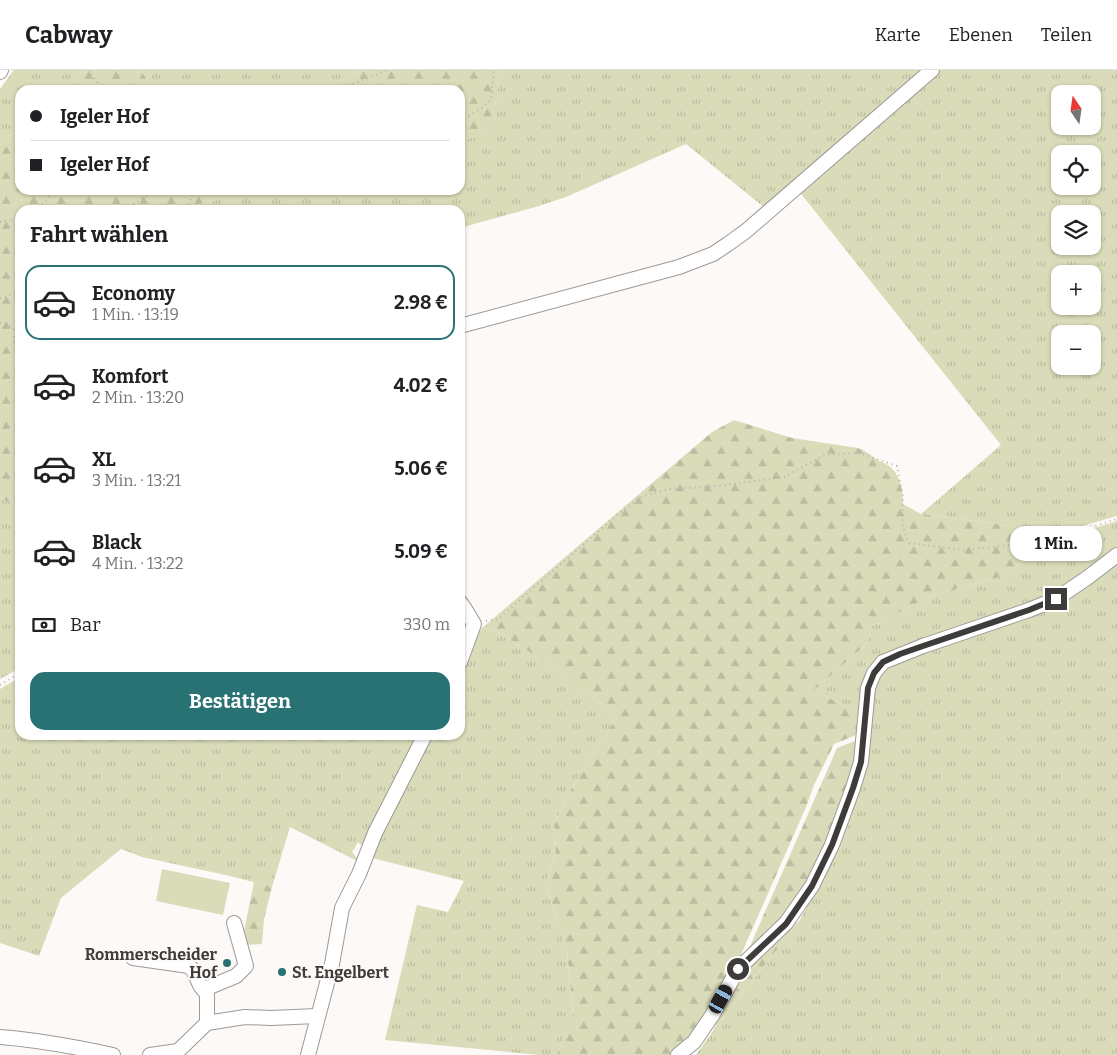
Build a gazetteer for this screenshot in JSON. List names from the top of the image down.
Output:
{
  "places": ["Rommerscheider Hof", "St. Engelbert"],
  "north": "top",
  "page": {
    "header": "Cabway",
    "nav": ["Karte", "Ebenen", "Teilen"],
    "map_buttons": ["+", "−"],
    "banner": ["Igeler Hof", "Igeler Hof"],
    "heading": "Fahrt wählen",
    "list": [
      {
        "name": "Economy",
        "note": "1 Min. · 13:19",
        "value": "2.98 €"
      },
      {
        "name": "Komfort",
        "note": "2 Min. · 13:20",
        "value": "4.02 €"
      },
      {
        "name": "XL",
        "note": "3 Min. · 13:21",
        "value": "5.06 €"
      },
      {
        "name": "Black",
        "note": "4 Min. · 13:22",
        "value": "5.09 €"
      }
    ],
    "bubble": "1 Min.",
    "pay": ["Bar", "330 m"],
    "buttons": "Bestätigen"
  }
}
